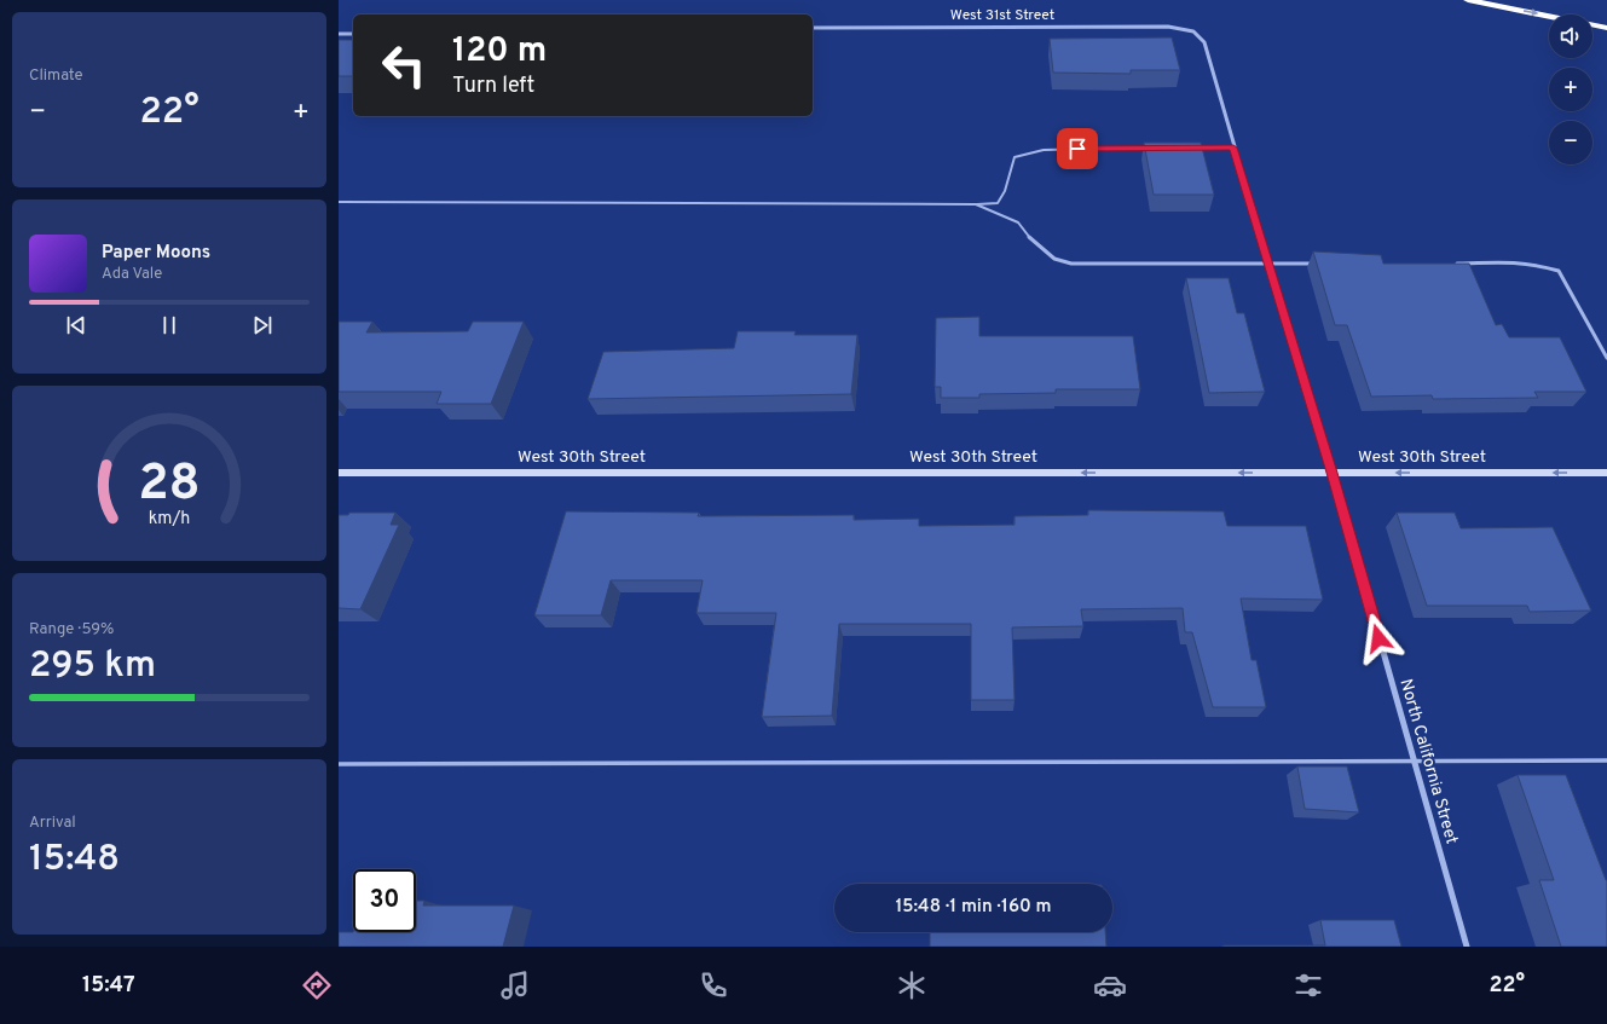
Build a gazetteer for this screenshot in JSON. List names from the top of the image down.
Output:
{
  "streets": {
    "main road": ["West 30th Street"],
    "street": ["West 31st Street", "North California Street"]
  },
  "crossings": [
    ["West 31st Street", "North California Street"],
    ["West 30th Street", "North California Street"]
  ],
  "one_way": ["West 30th Street"],
  "page": {
    "tile": [
      "Climate",
      ["Range · 59%", "295 km"],
      ["Arrival", "15:48"]
    ],
    "map_buttons": ["+", "−"],
    "turn": ["120 m", "Turn left"],
    "heat": ["−", "22°", "+"],
    "song": ["Paper Moons", "Ada Vale"],
    "limit": "30",
    "trip": "15:48 · 1 min · 160 m",
    "tabs": ["15:47", "22°"],
    "gauge": ["28", "km/h"]
  }
}
